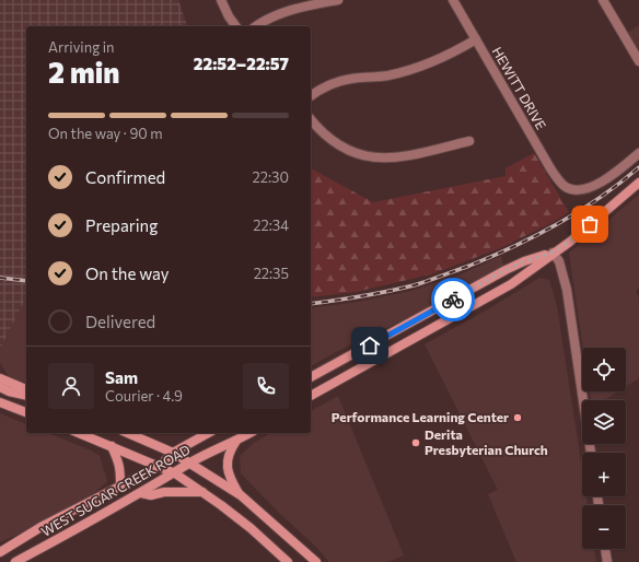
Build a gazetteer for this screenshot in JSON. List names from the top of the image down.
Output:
{
  "streets": {
    "main road": ["WEST SUGAR CREEK ROAD"],
    "street": ["HEWITT DRIVE"]
  },
  "places": ["Performance Learning Center", "Derita Presbyterian Church"],
  "page": {
    "heading": ["2 min", "Arriving in", "22:52–22:57"],
    "panel": ["Sam", "Courier · 4.9"],
    "bar": "On the way · 90 m",
    "list": [
      ["Confirmed", "22:30"],
      ["Preparing", "22:34"],
      ["On the way", "22:35"],
      "Delivered"
    ],
    "map_buttons": ["+", "−"]
  }
}
